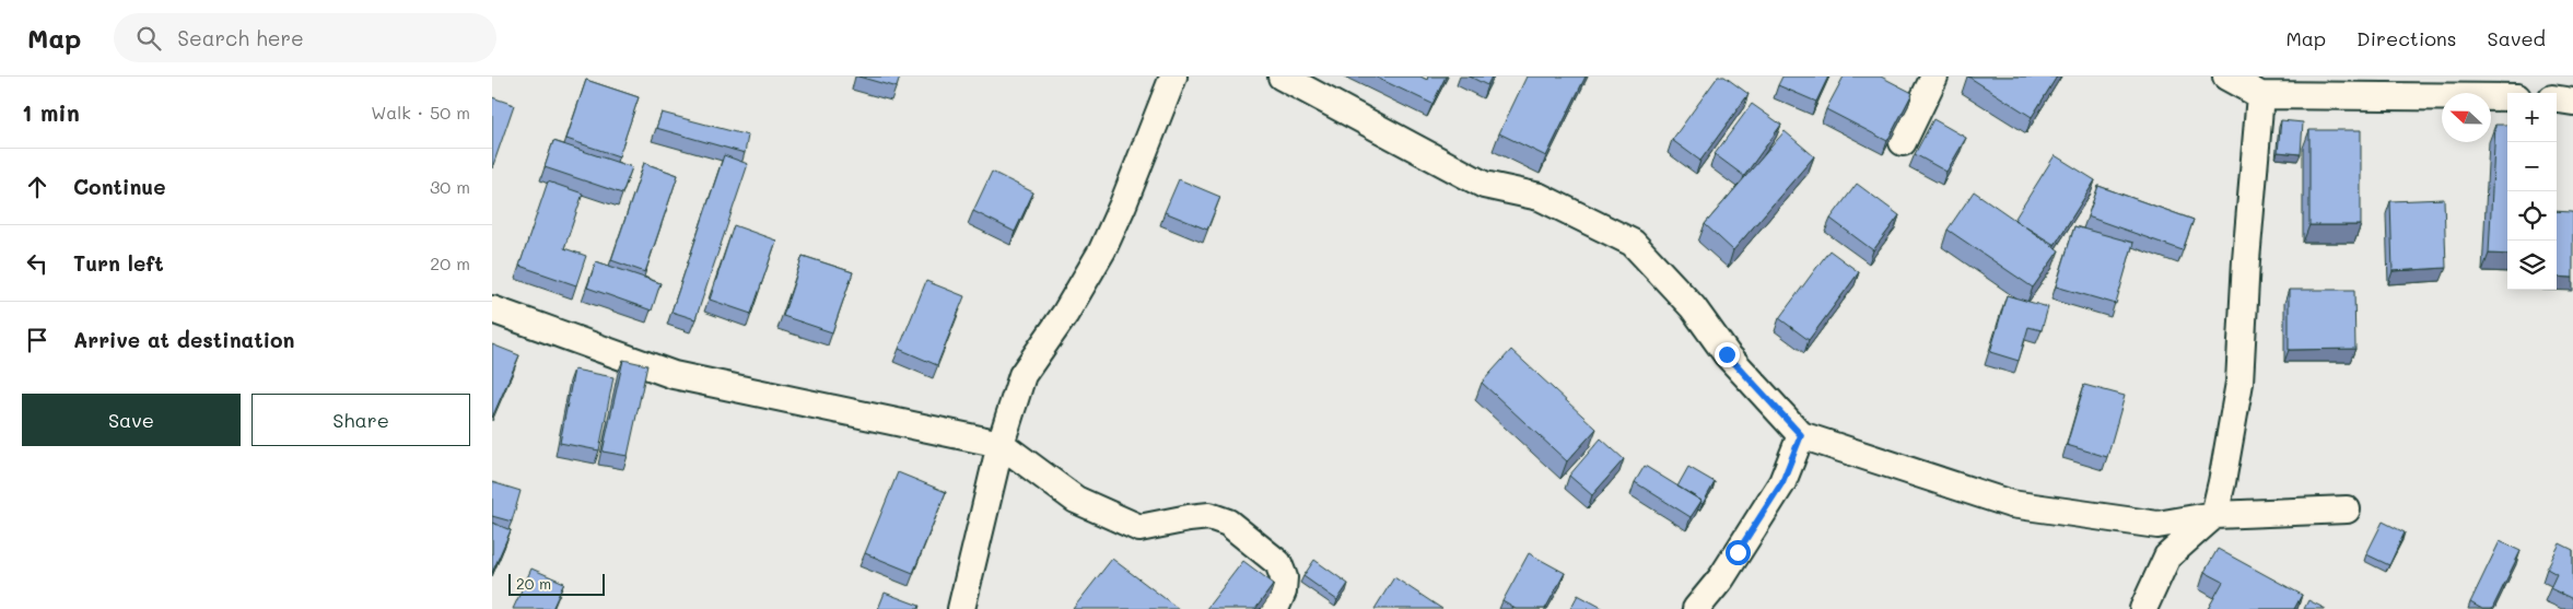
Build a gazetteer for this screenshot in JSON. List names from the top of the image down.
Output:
{
  "scale_bar": "20 m",
  "north": "left",
  "page": {
    "header": "Map",
    "search": "Search here",
    "nav": ["Map", "Directions", "Saved"],
    "heading": ["1 min", "Walk · 50 m"],
    "map_buttons": ["+", "−"],
    "list": [
      ["Continue", "30 m"],
      ["Turn left", "20 m"],
      "Arrive at destination"
    ],
    "buttons": ["Save", "Share"],
    "scale": "20 m"
  }
}
